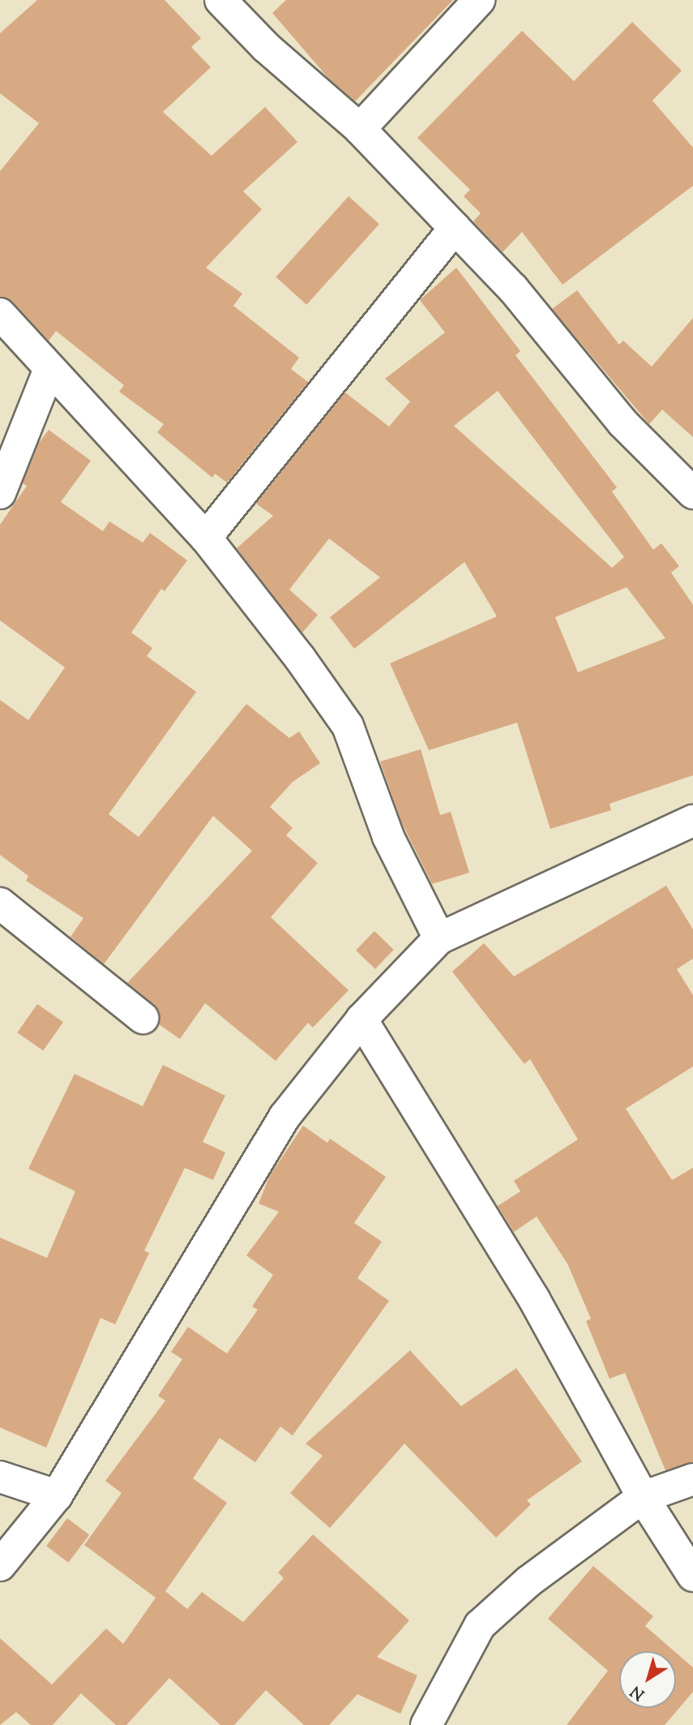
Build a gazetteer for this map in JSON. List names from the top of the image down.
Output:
{
  "north": "bottom left"
}
